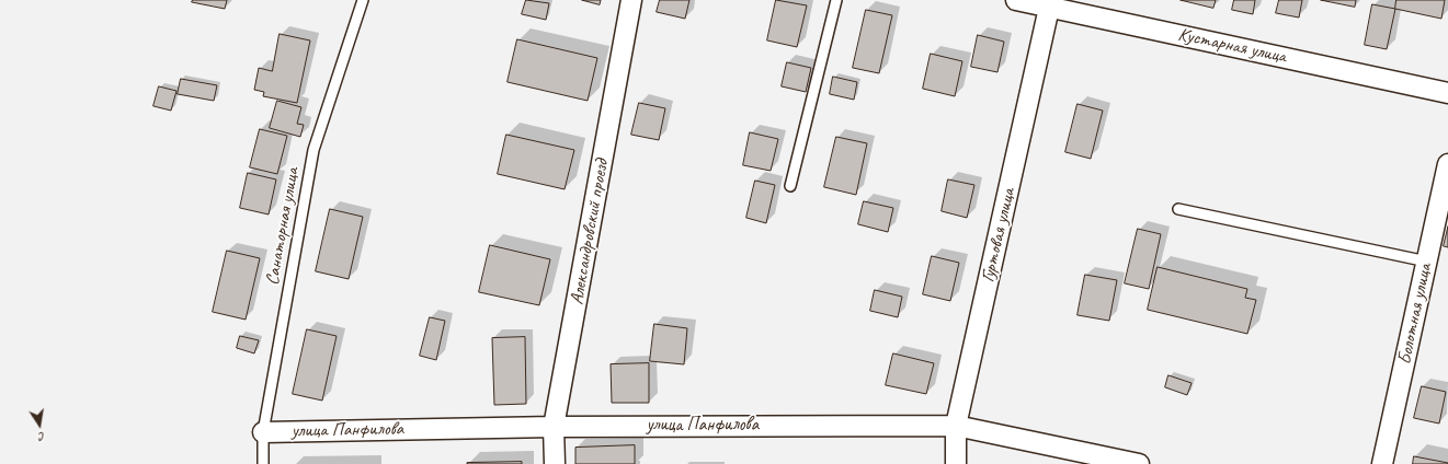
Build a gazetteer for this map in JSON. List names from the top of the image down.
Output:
{
  "streets": {
    "street": [
      "Кустарная улица",
      "Александровский проезд",
      "Гуртовая улица",
      "Болотная улица",
      "улица Панфилова"
    ],
    "lane": ["Санаторная улица"]
  },
  "crossings": [
    ["Кустарная улица", "Гуртовая улица"],
    ["Санаторная улица", "улица Панфилова"],
    ["Александровский проезд", "улица Панфилова"],
    ["Гуртовая улица", "улица Панфилова"]
  ],
  "north": "bottom"
}
